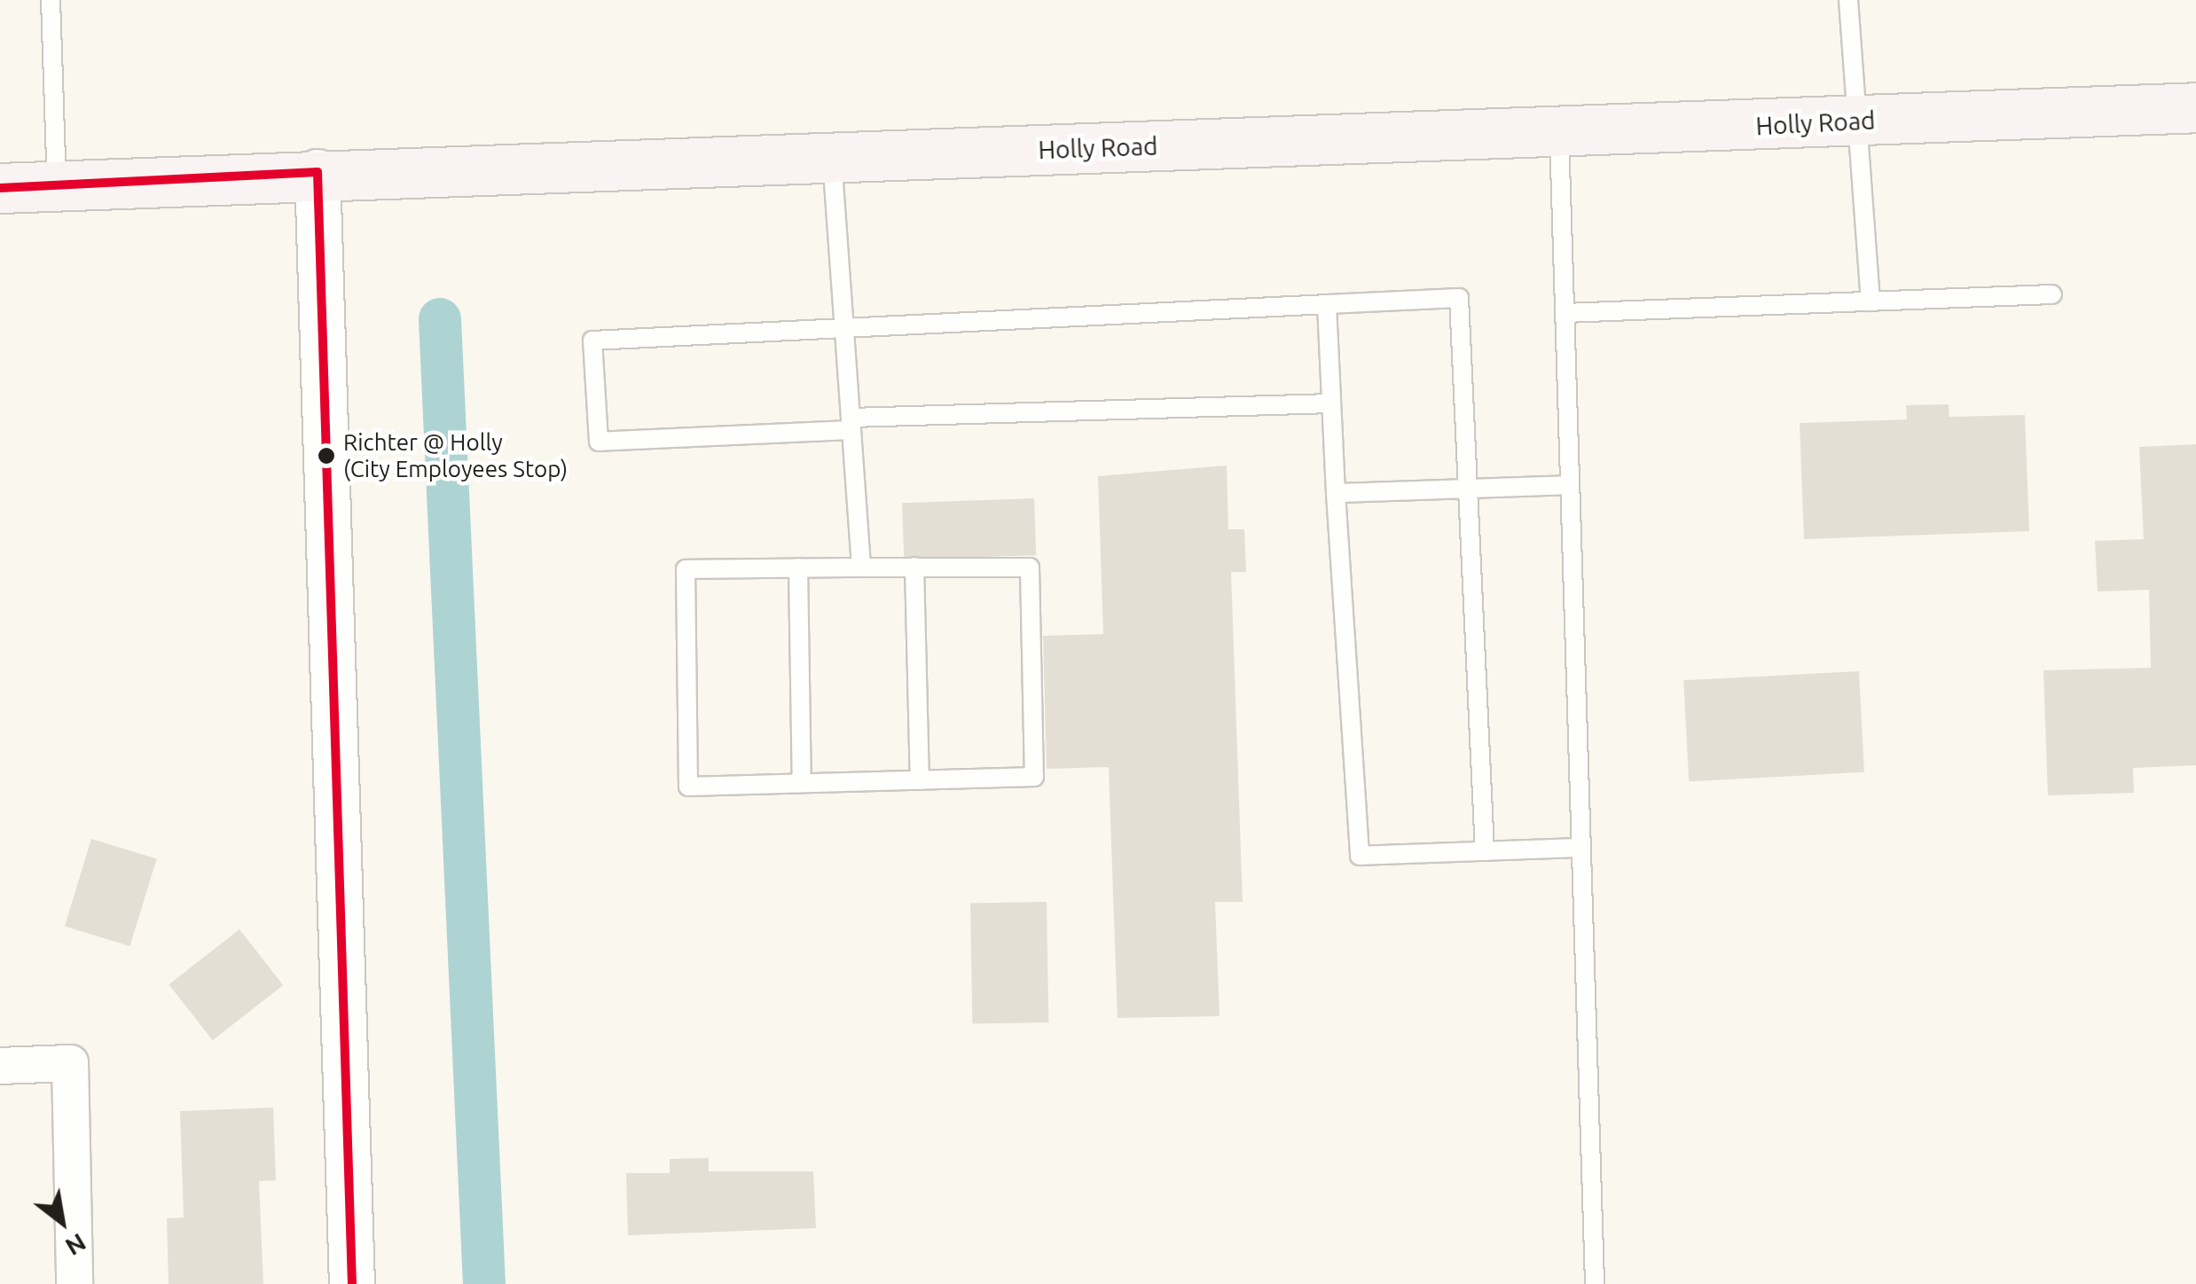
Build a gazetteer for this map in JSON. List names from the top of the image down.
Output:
{
  "streets": {
    "main road": ["Holly Road"]
  },
  "places": ["Richter @ Holly (City Employees Stop)"],
  "north": "bottom right"
}
